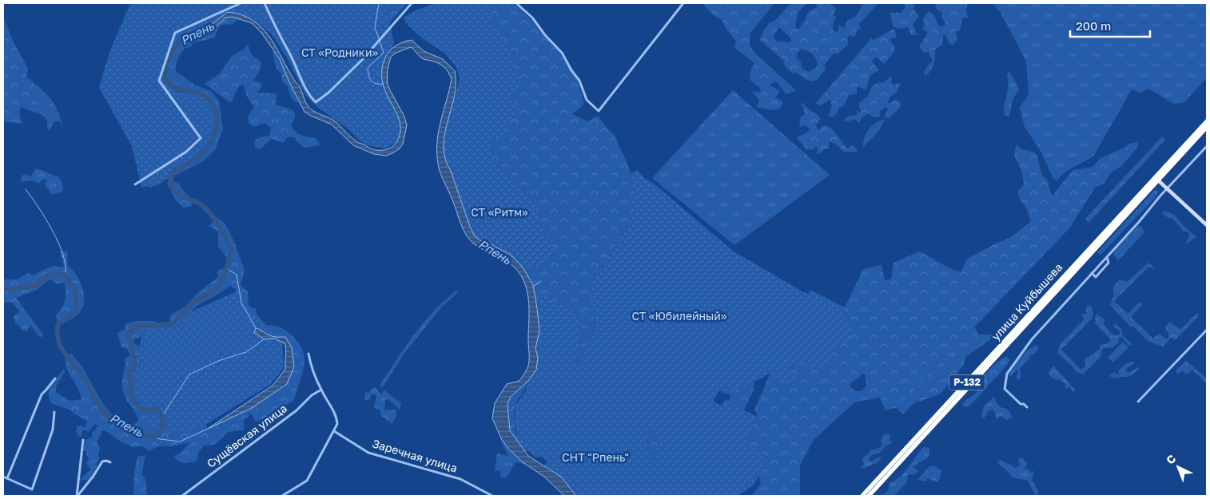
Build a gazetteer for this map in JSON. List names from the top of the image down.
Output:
{
  "streets": {
    "highway": ["улица Куйбышева", "Р-132"],
    "street": ["Сущёвская улица", "Заречная улица"]
  },
  "water": ["Рпень"],
  "parks": [
    "СТ «Родники»",
    "СТ «Ритм»",
    "СТ «Юбилейный»",
    "СНТ \"Рпень\""
  ],
  "scale_bar": "200 m",
  "north": "top left"
}
